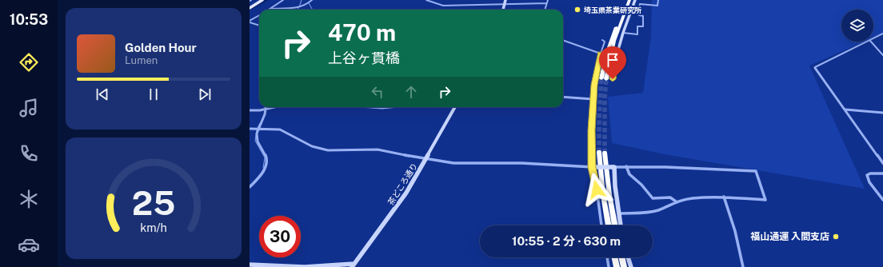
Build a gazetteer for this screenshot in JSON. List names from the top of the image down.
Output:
{
  "streets": {
    "street": ["茶どころ通り"]
  },
  "places": ["埼玉県茶業研究所", "福山通運 入間支店"],
  "page": {
    "tabs": "10:53",
    "turn": ["470 m", "上谷ヶ貫橋"],
    "song": ["Golden Hour", "Lumen"],
    "limit": "30",
    "trip": "10:55 · 2 分 · 630 m",
    "gauge": ["25", "km/h"]
  }
}
